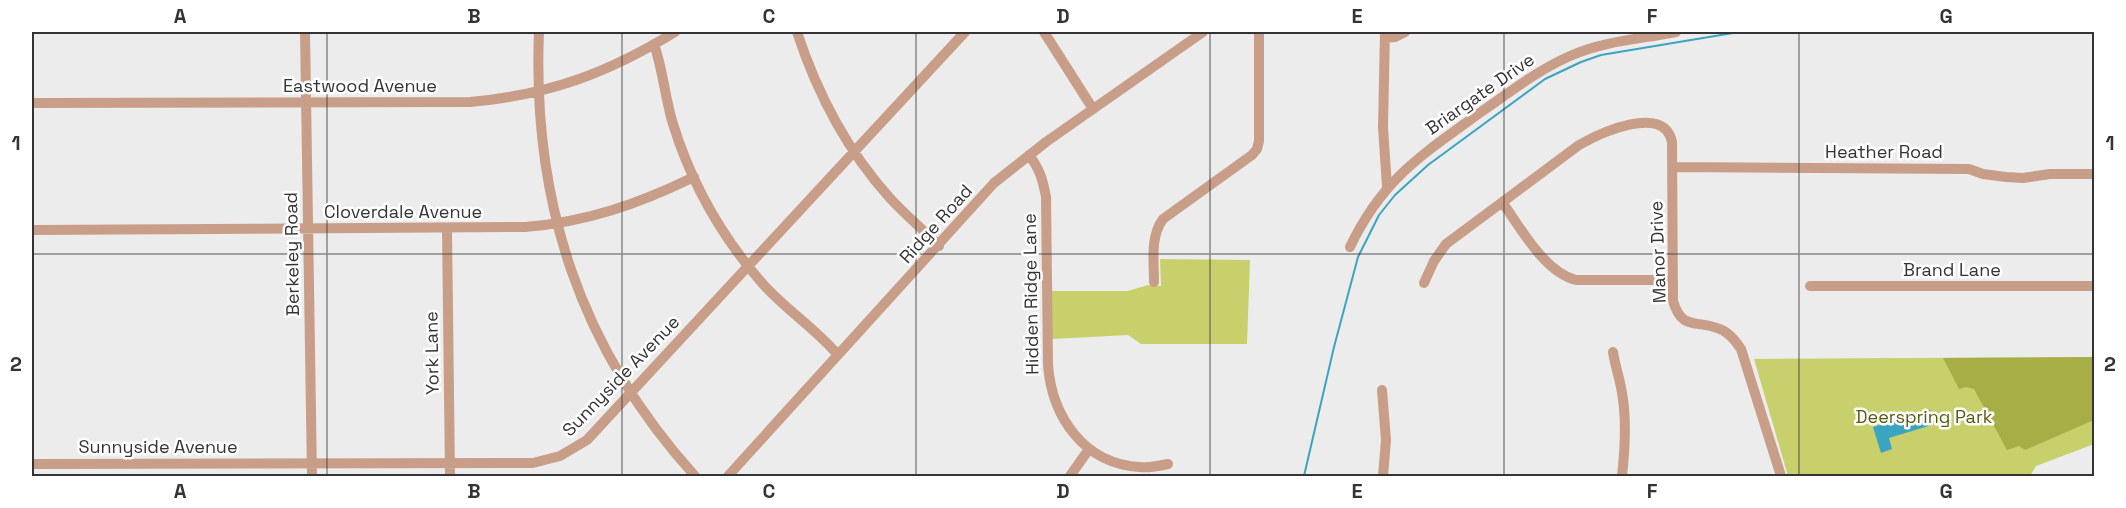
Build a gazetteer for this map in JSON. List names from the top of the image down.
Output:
{
  "streets": {
    "street": [
      "Eastwood Avenue",
      "Briargate Drive",
      "Heather Road",
      "Cloverdale Avenue",
      "Ridge Road",
      "Manor Drive",
      "Berkeley Road",
      "Brand Lane",
      "Hidden Ridge Lane",
      "York Lane",
      "Sunnyside Avenue"
    ]
  },
  "crossings": [
    ["Eastwood Avenue", "Berkeley Road"],
    ["Heather Road", "Manor Drive"],
    ["Cloverdale Avenue", "Berkeley Road"],
    ["Cloverdale Avenue", "York Lane"],
    ["Ridge Road", "Hidden Ridge Lane"],
    ["Berkeley Road", "Sunnyside Avenue"],
    ["York Lane", "Sunnyside Avenue"]
  ],
  "parks": ["Deerspring Park"],
  "grid": {
    "columns": [
      "A",
      "B",
      "C",
      "D",
      "E",
      "F",
      "G"
    ],
    "rows": ["1", "2"]
  }
}
